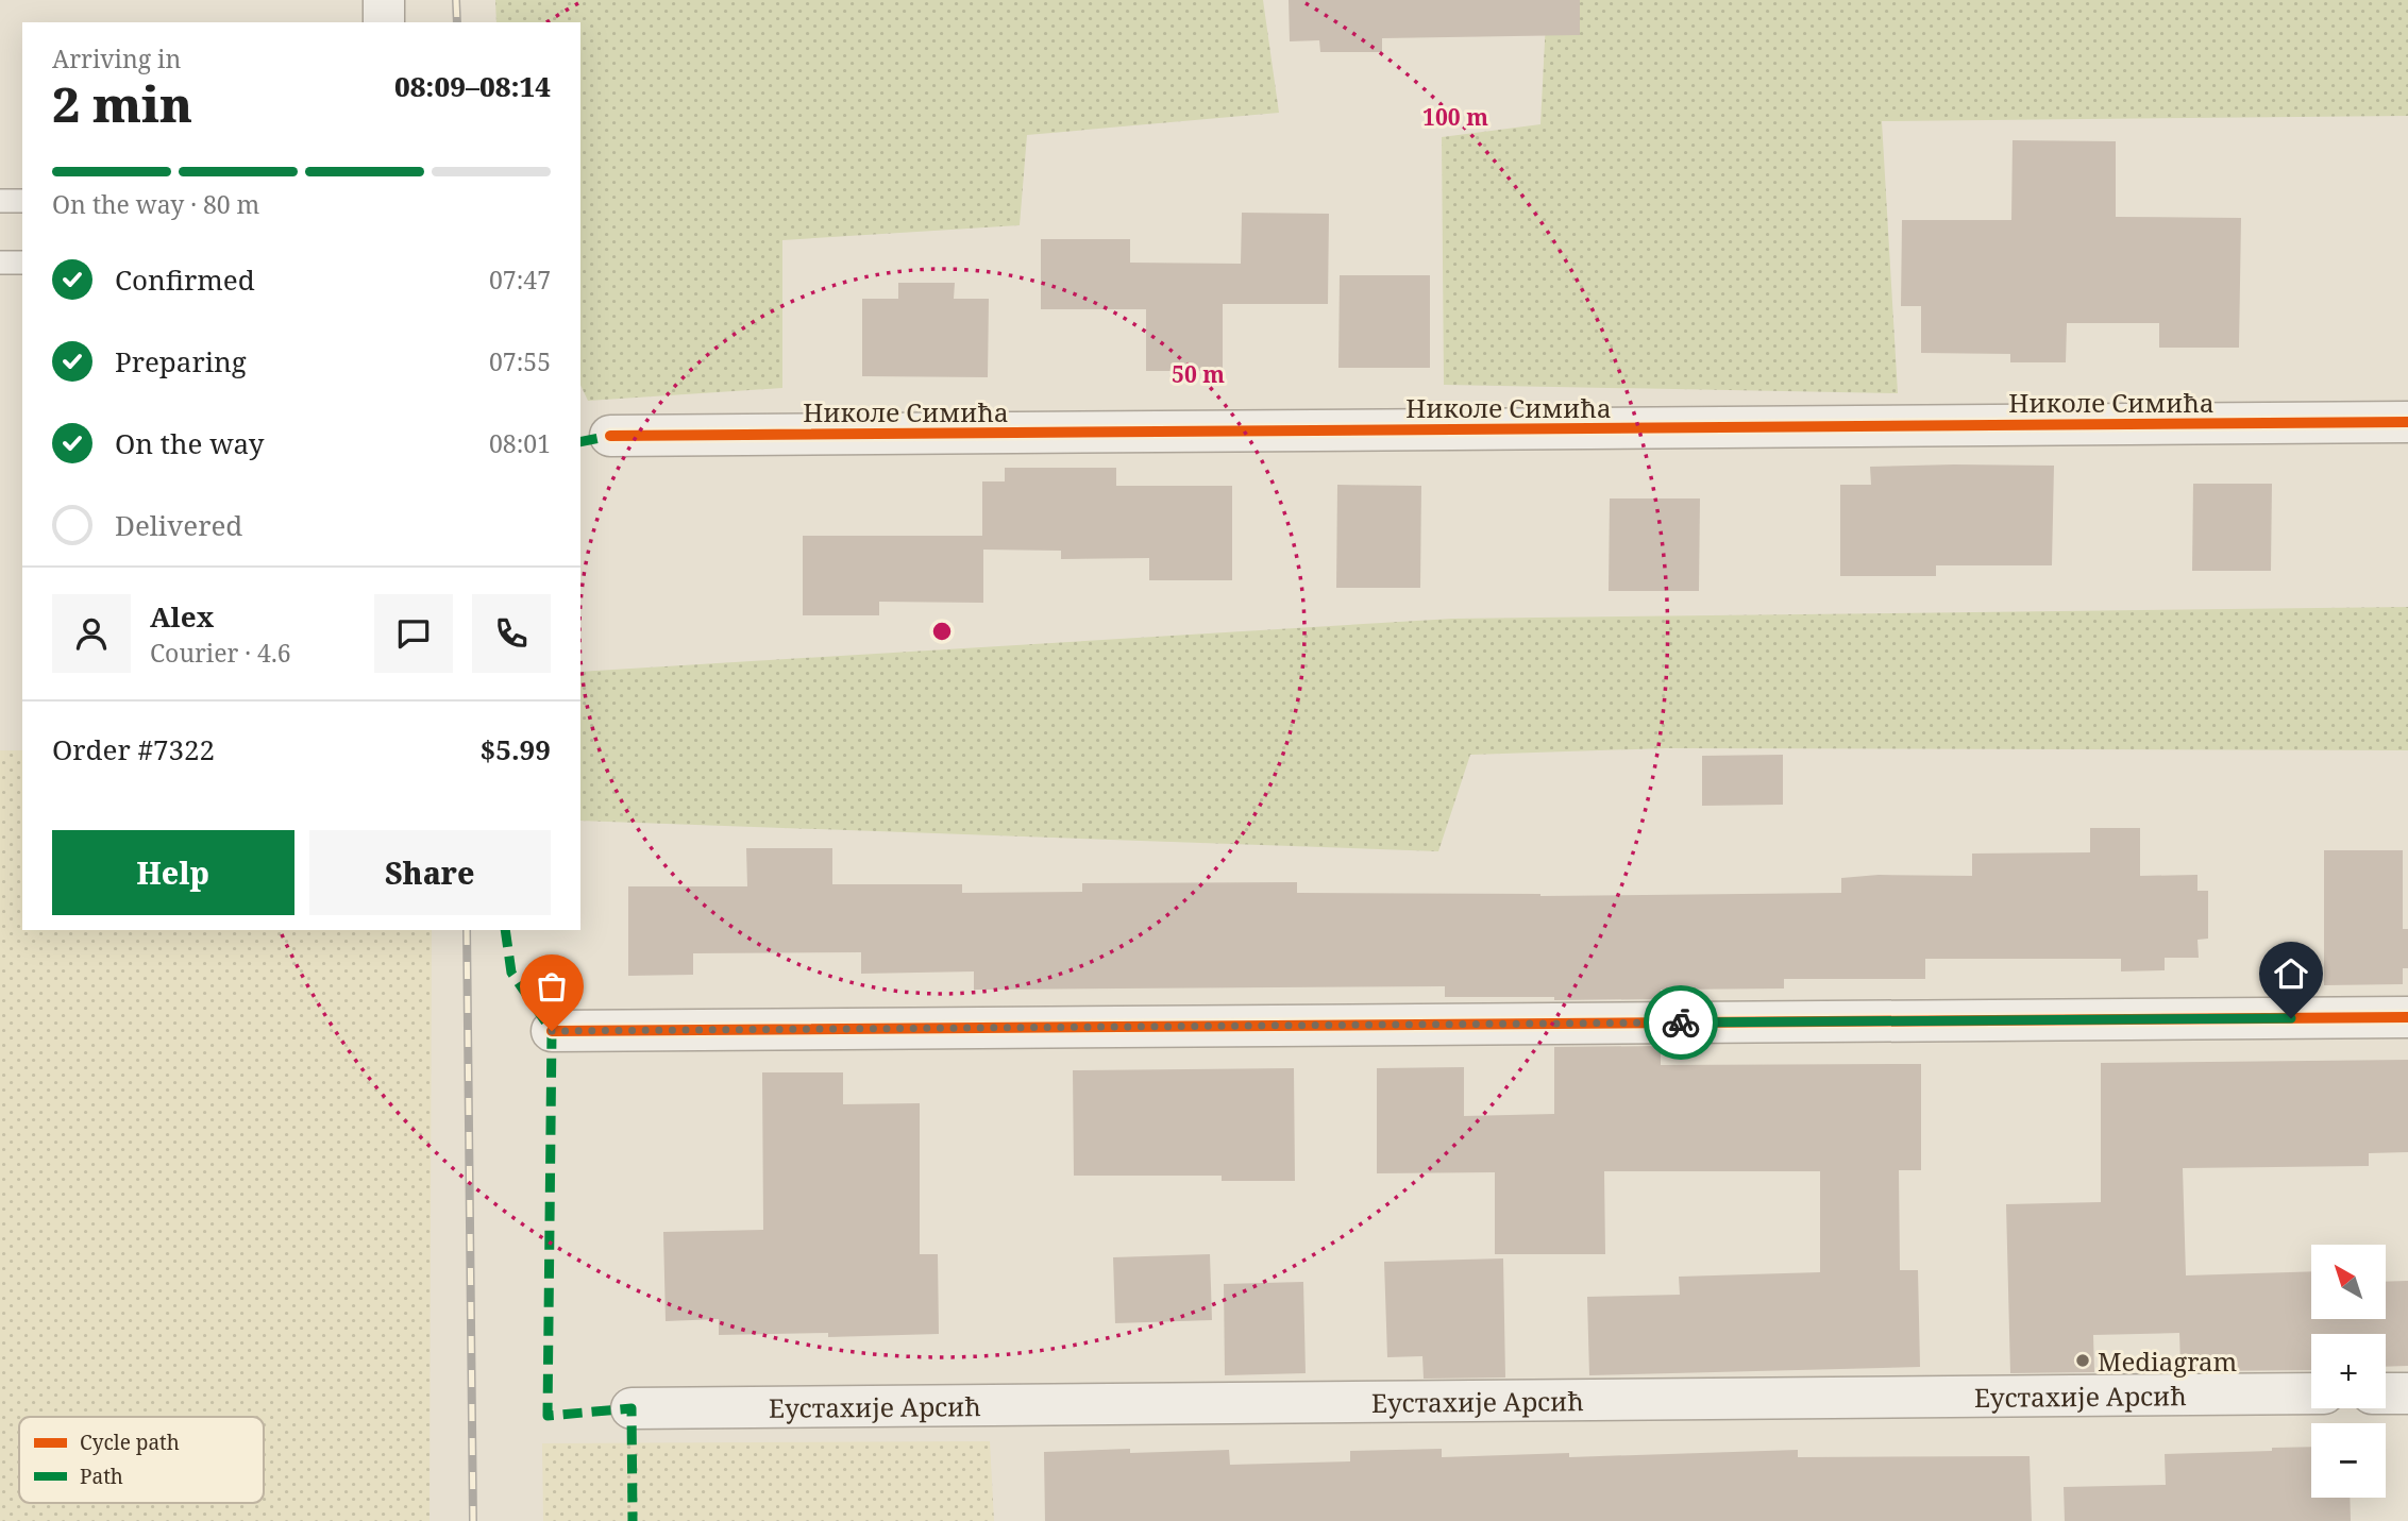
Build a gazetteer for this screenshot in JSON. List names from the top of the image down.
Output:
{
  "streets": {
    "street": ["Николе Симића", "Еустахије Арсић"]
  },
  "places": ["Mediagram"],
  "legend": ["Cycle path", "Path"],
  "north": "top left",
  "page": {
    "heading": ["2 min", "Arriving in", "08:09–08:14"],
    "panel": [
      "Alex",
      "Courier · 4.6",
      "Order #7322",
      "$5.99"
    ],
    "bar": "On the way · 80 m",
    "list": [
      ["Confirmed", "07:47"],
      ["Preparing", "07:55"],
      ["On the way", "08:01"],
      "Delivered"
    ],
    "buttons": ["Help", "Share"],
    "map_buttons": ["+", "−"]
  },
  "rings": ["100 m", "50 m"]
}
